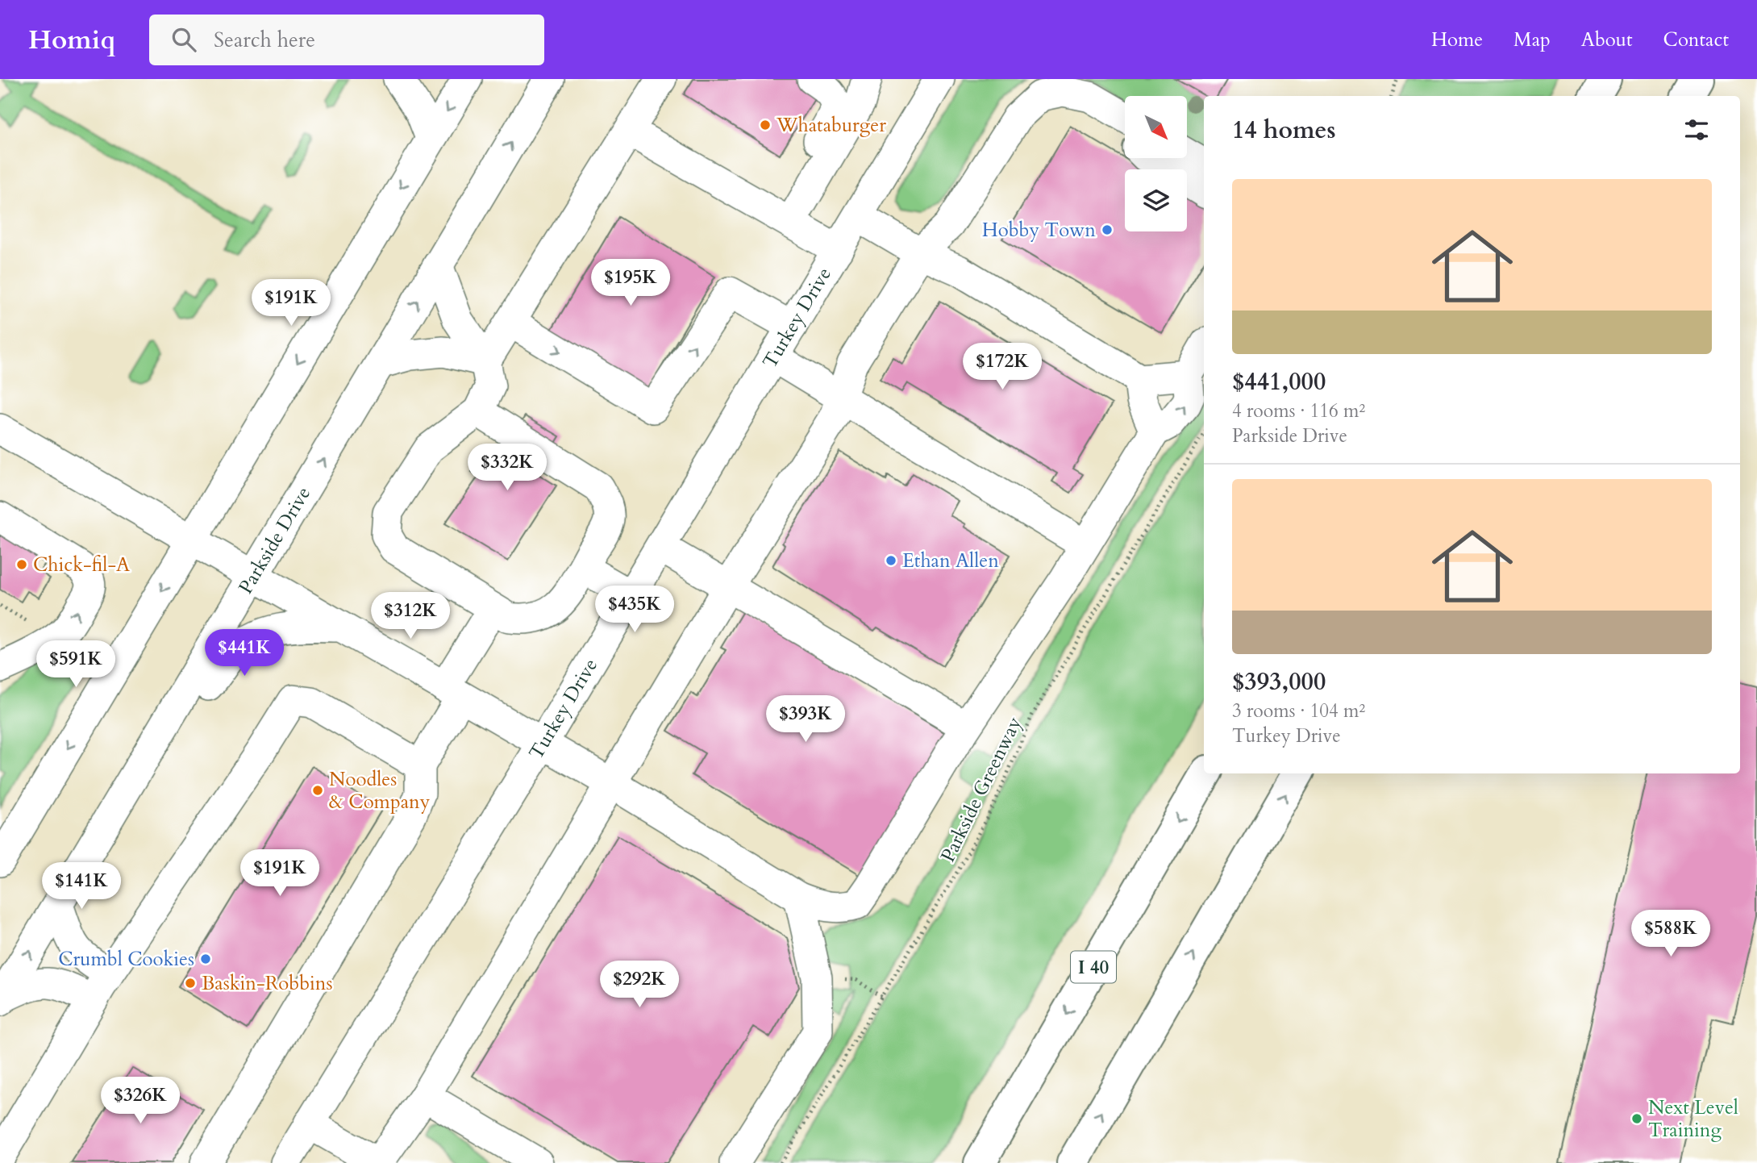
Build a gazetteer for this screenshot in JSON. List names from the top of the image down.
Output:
{
  "streets": {
    "highway": ["I 40"],
    "street": ["Turkey Drive", "Parkside Drive"],
    "path": ["Parkside Greenway"]
  },
  "places": [
    "Whataburger",
    "Hobby Town",
    "Ethan Allen",
    "Chick-fil-A",
    "Noodles & Company",
    "Crumbl Cookies",
    "Baskin-Robbins",
    "Next Level Training"
  ],
  "north": "bottom right",
  "page": {
    "header": "Homiq",
    "search": "Search here",
    "nav": [
      "Home",
      "Map",
      "About",
      "Contact"
    ],
    "heading": "14 homes",
    "list": [
      {
        "name": "$441,000",
        "note": "4 rooms · 116 m² · Parkside Drive"
      },
      {
        "name": "$393,000",
        "note": "3 rooms · 104 m² · Turkey Drive"
      }
    ],
    "price": [
      "$195K",
      "$191K",
      "$172K",
      "$332K",
      "$435K",
      "$312K",
      "$441K",
      "$591K",
      "$393K",
      "$191K",
      "$141K",
      "$588K",
      "$292K",
      "$326K"
    ]
  }
}
